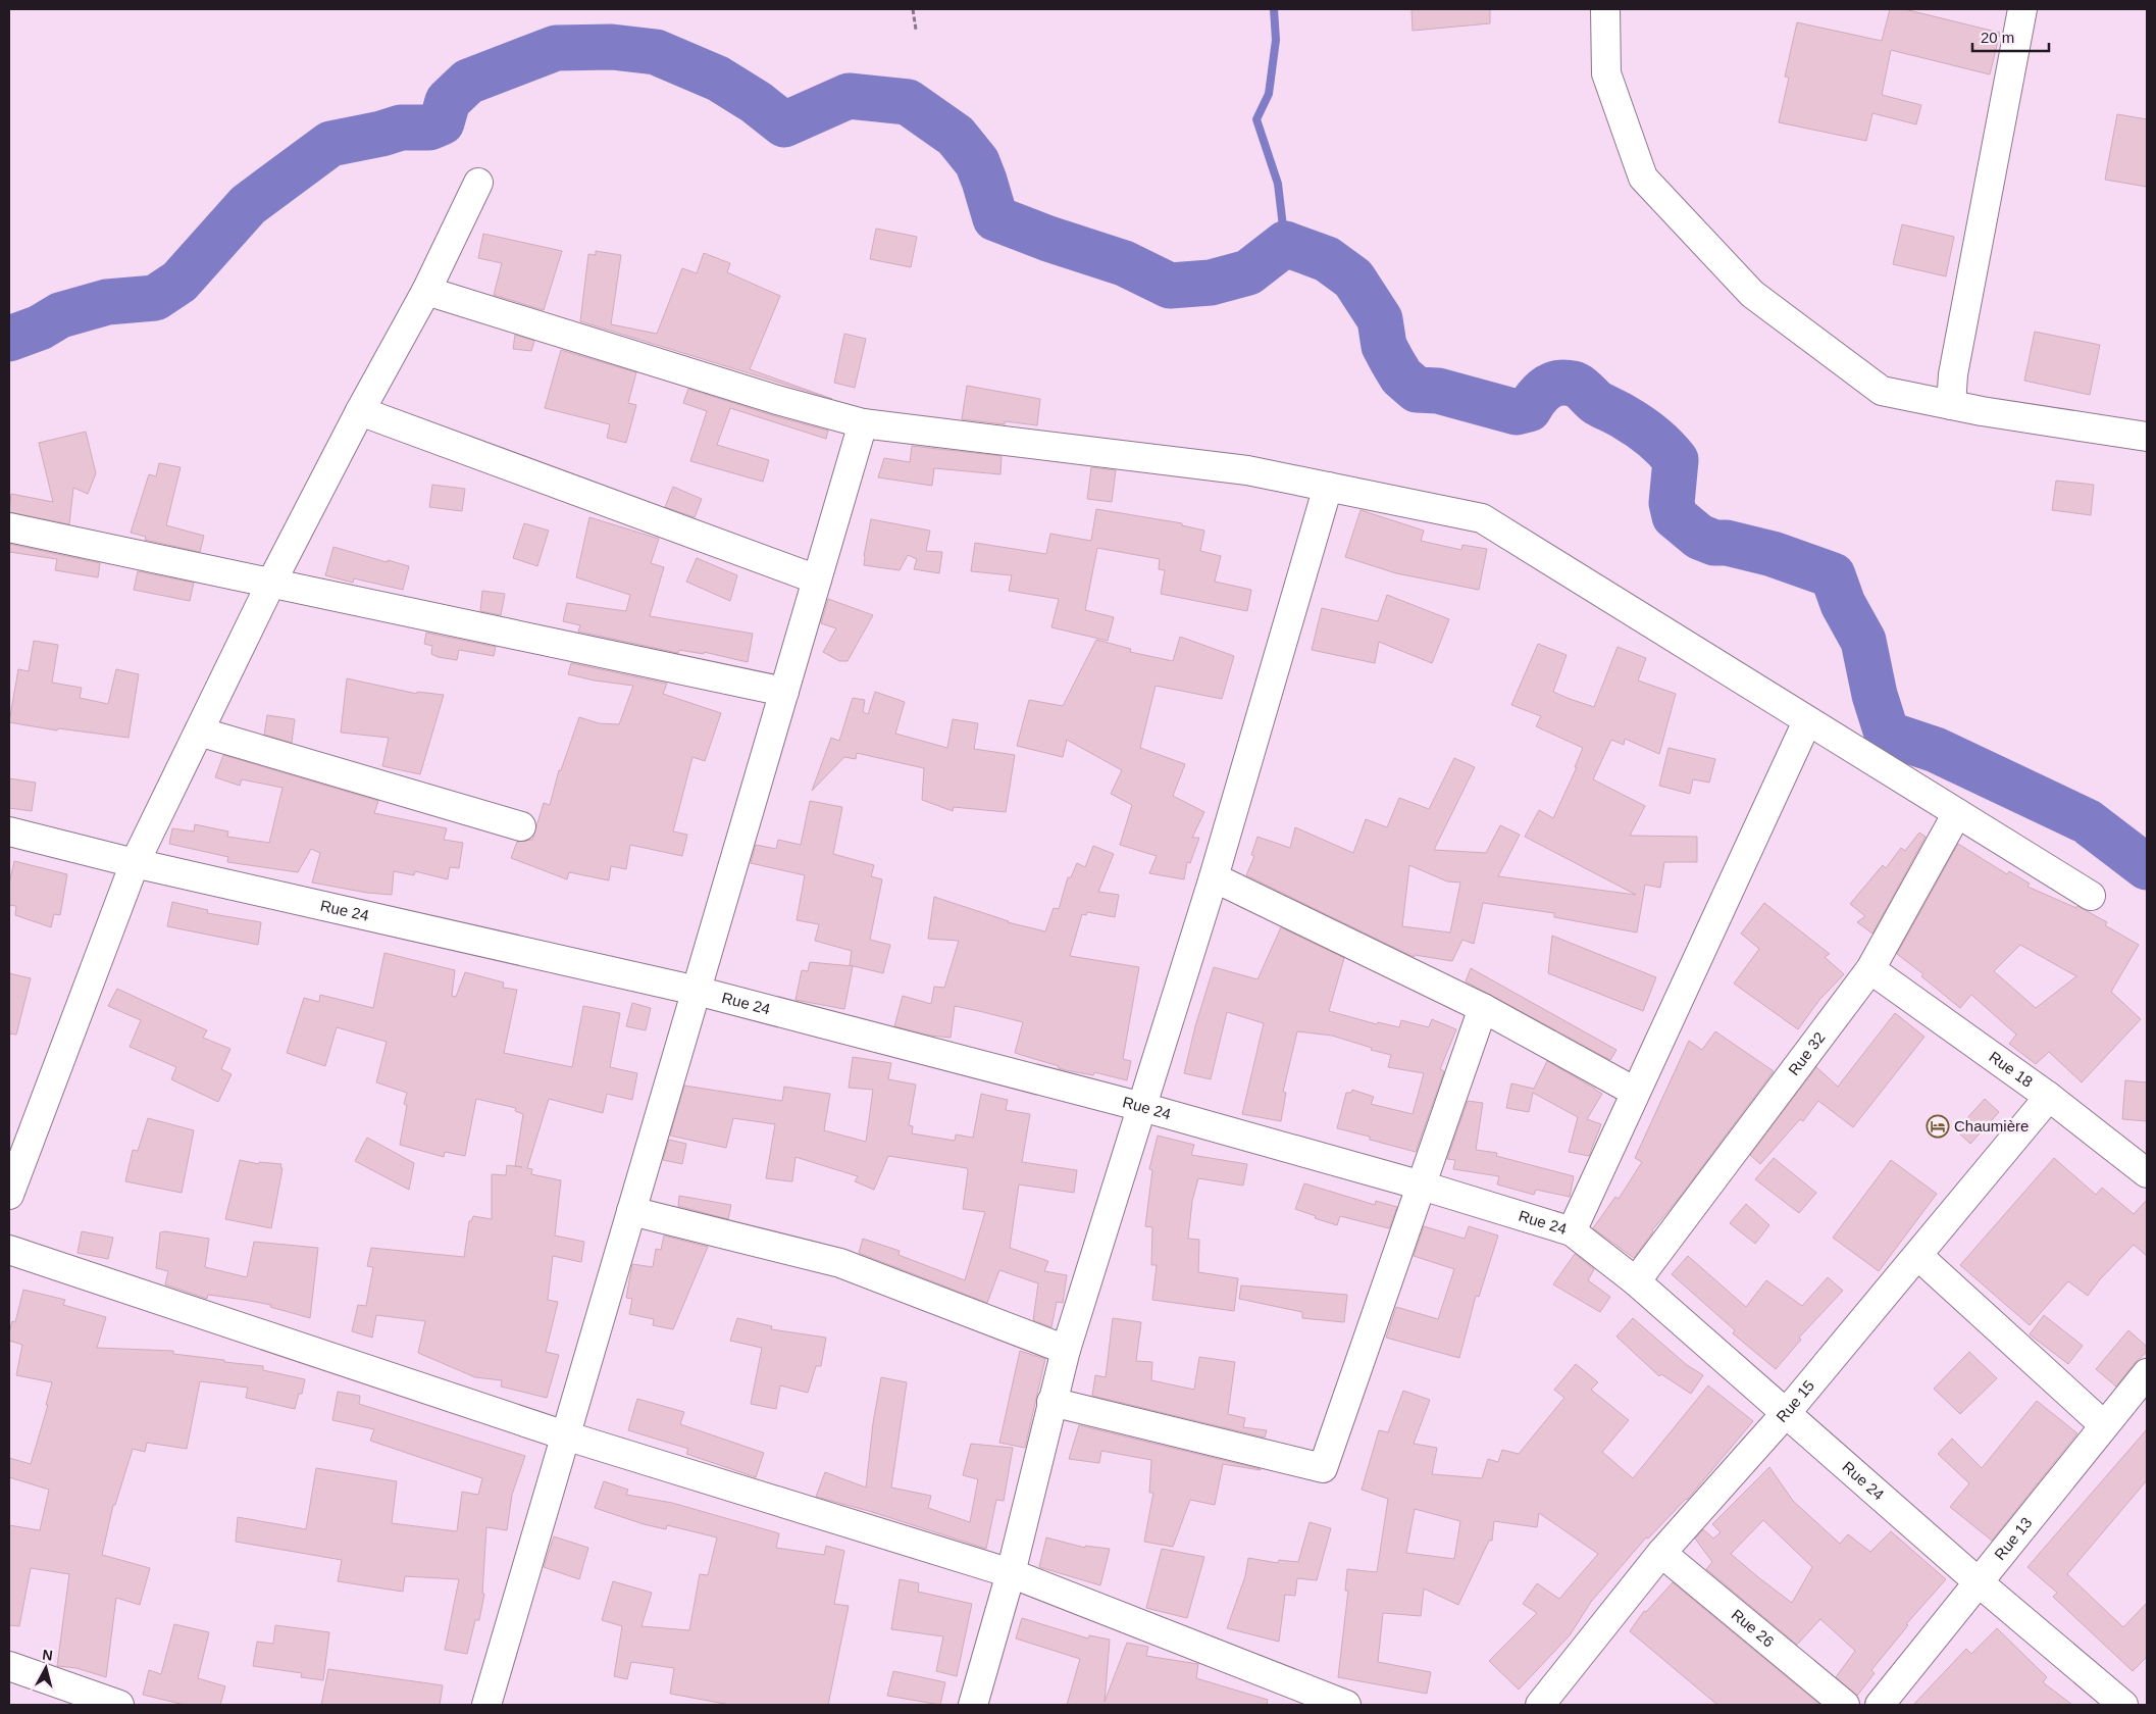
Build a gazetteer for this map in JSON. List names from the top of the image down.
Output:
{
  "streets": {
    "street": [
      "Rue 24",
      "Rue 32",
      "Rue 18",
      "Rue 15",
      "Rue 13",
      "Rue 26"
    ]
  },
  "crossings": [
    ["Rue 24", "Rue 32"],
    ["Rue 24", "Rue 15"],
    ["Rue 24", "Rue 13"],
    ["Rue 32", "Rue 18"],
    ["Rue 18", "Rue 15"],
    ["Rue 15", "Rue 26"]
  ],
  "places": {
    "hotel": ["Chaumière"]
  },
  "scale_bar": "20 m",
  "north": "top"
}
